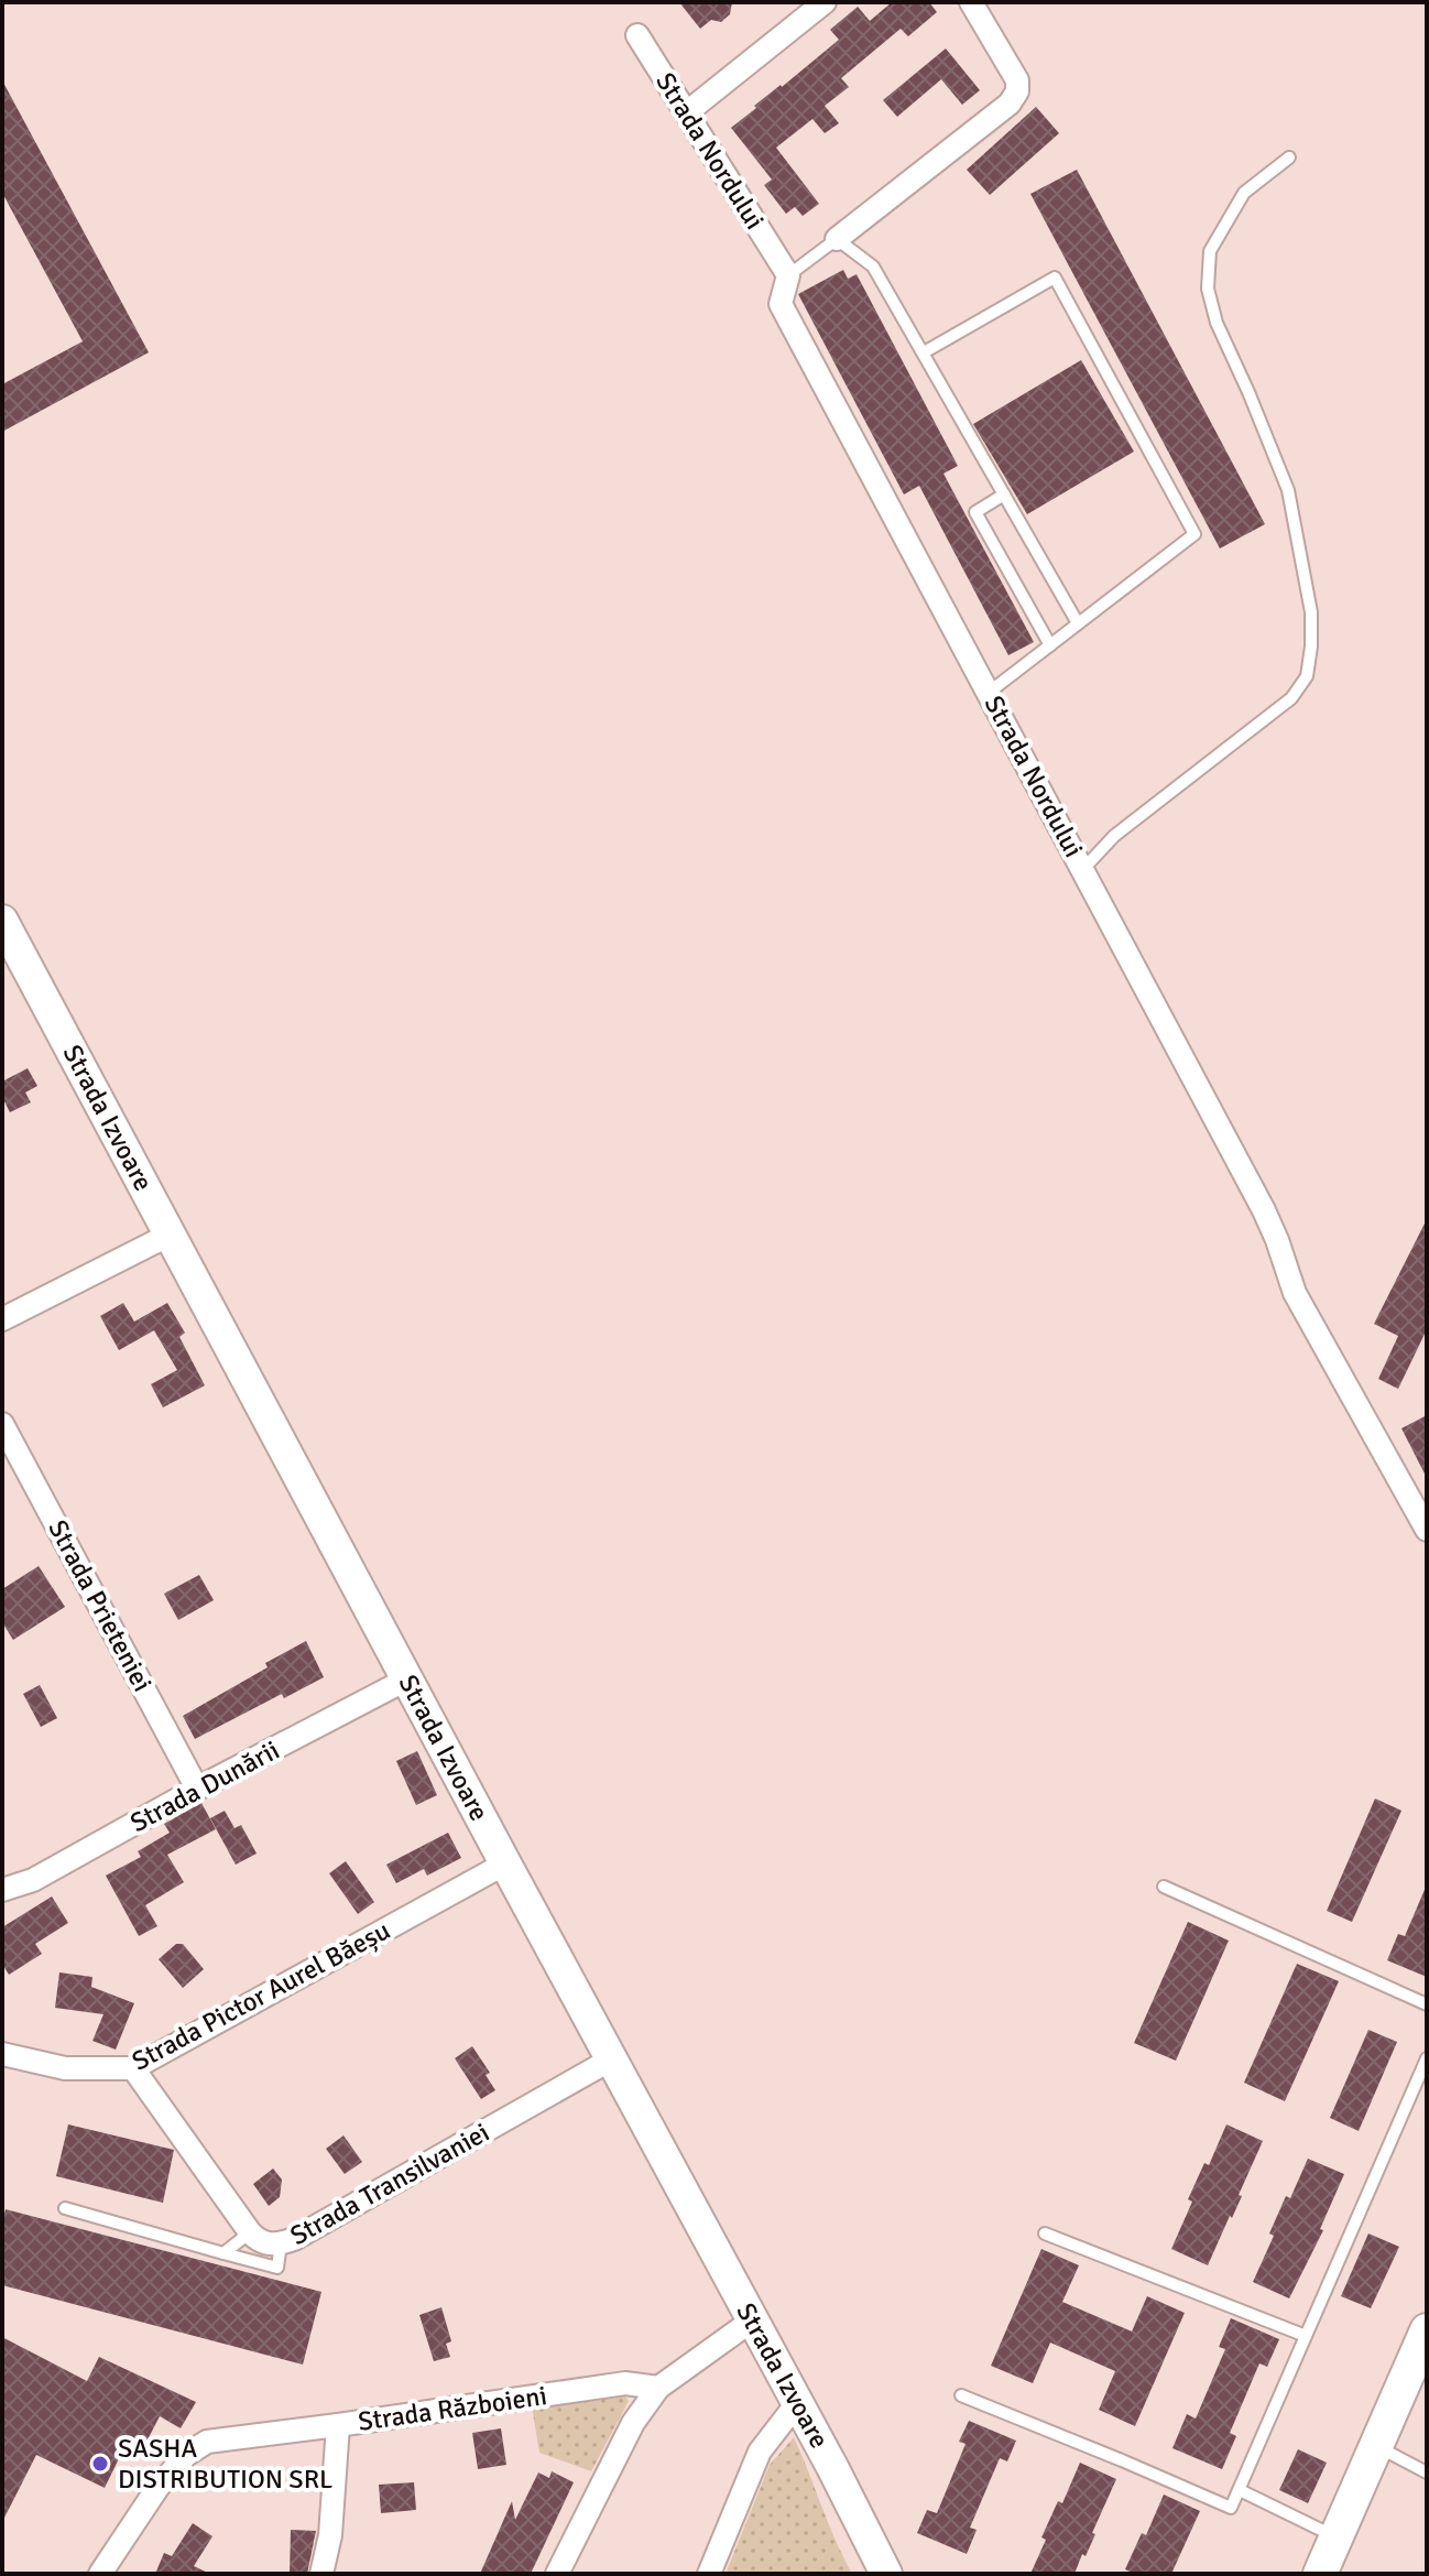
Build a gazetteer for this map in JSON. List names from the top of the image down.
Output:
{
  "streets": {
    "main road": ["Strada Izvoare"],
    "street": [
      "Strada Nordului",
      "Strada Prieteniei",
      "Strada Dunării",
      "Strada Pictor Aurel Băeșu",
      "Strada Transilvaniei",
      "Strada Războieni"
    ]
  },
  "crossings": [
    ["Strada Izvoare", "Strada Dunării"],
    ["Strada Izvoare", "Strada Pictor Aurel Băeșu"],
    ["Strada Izvoare", "Strada Transilvaniei"],
    ["Strada Prieteniei", "Strada Dunării"],
    ["Strada Pictor Aurel Băeșu", "Strada Transilvaniei"]
  ],
  "places": ["SASHA DISTRIBUTION SRL"]
}
